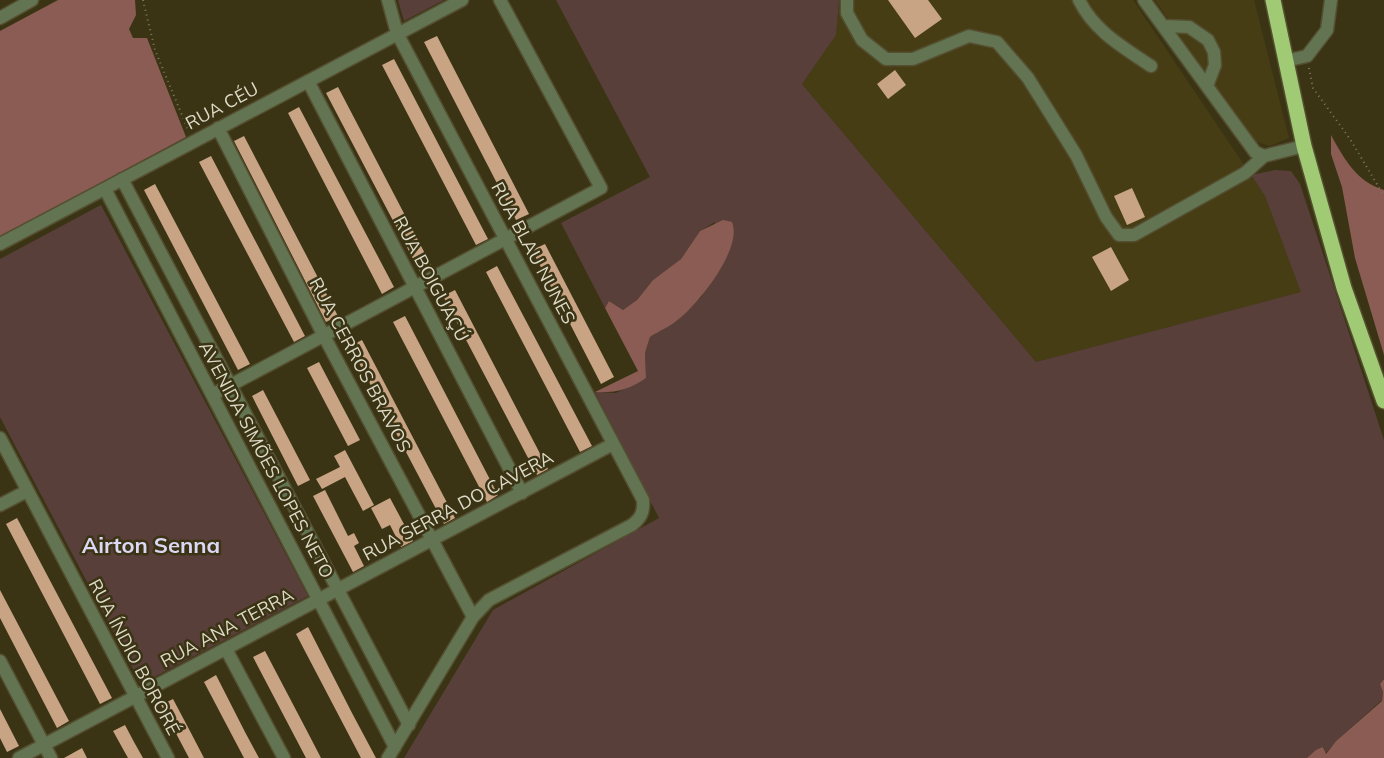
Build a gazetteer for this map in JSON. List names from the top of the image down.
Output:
{
  "streets": {
    "street": [
      "RUA CÉU",
      "RUA BLAU NUNES",
      "RUA BOIGUAÇÚ",
      "RUA CERROS BRAVOS",
      "AVENIDA SIMÕES LOPES NETO",
      "RUA SERRA DO CAVERA",
      "RUA ANA TERRA",
      "RUA ÍNDIO BORORÉ"
    ]
  },
  "crossings": [
    ["RUA CÉU", "RUA BLAU NUNES"],
    ["RUA CÉU", "RUA BOIGUAÇÚ"],
    ["RUA CÉU", "RUA CERROS BRAVOS"],
    ["RUA CÉU", "AVENIDA SIMÕES LOPES NETO"],
    ["RUA BLAU NUNES", "RUA CERROS BRAVOS"],
    ["RUA BLAU NUNES", "RUA SERRA DO CAVERA"],
    ["RUA BOIGUAÇÚ", "RUA SERRA DO CAVERA"],
    ["RUA CERROS BRAVOS", "RUA SERRA DO CAVERA"],
    ["AVENIDA SIMÕES LOPES NETO", "RUA SERRA DO CAVERA"],
    ["AVENIDA SIMÕES LOPES NETO", "RUA ANA TERRA"],
    ["RUA SERRA DO CAVERA", "RUA ANA TERRA"],
    ["RUA ANA TERRA", "RUA ÍNDIO BORORÉ"]
  ],
  "districts": ["Airton Senna"]
}
